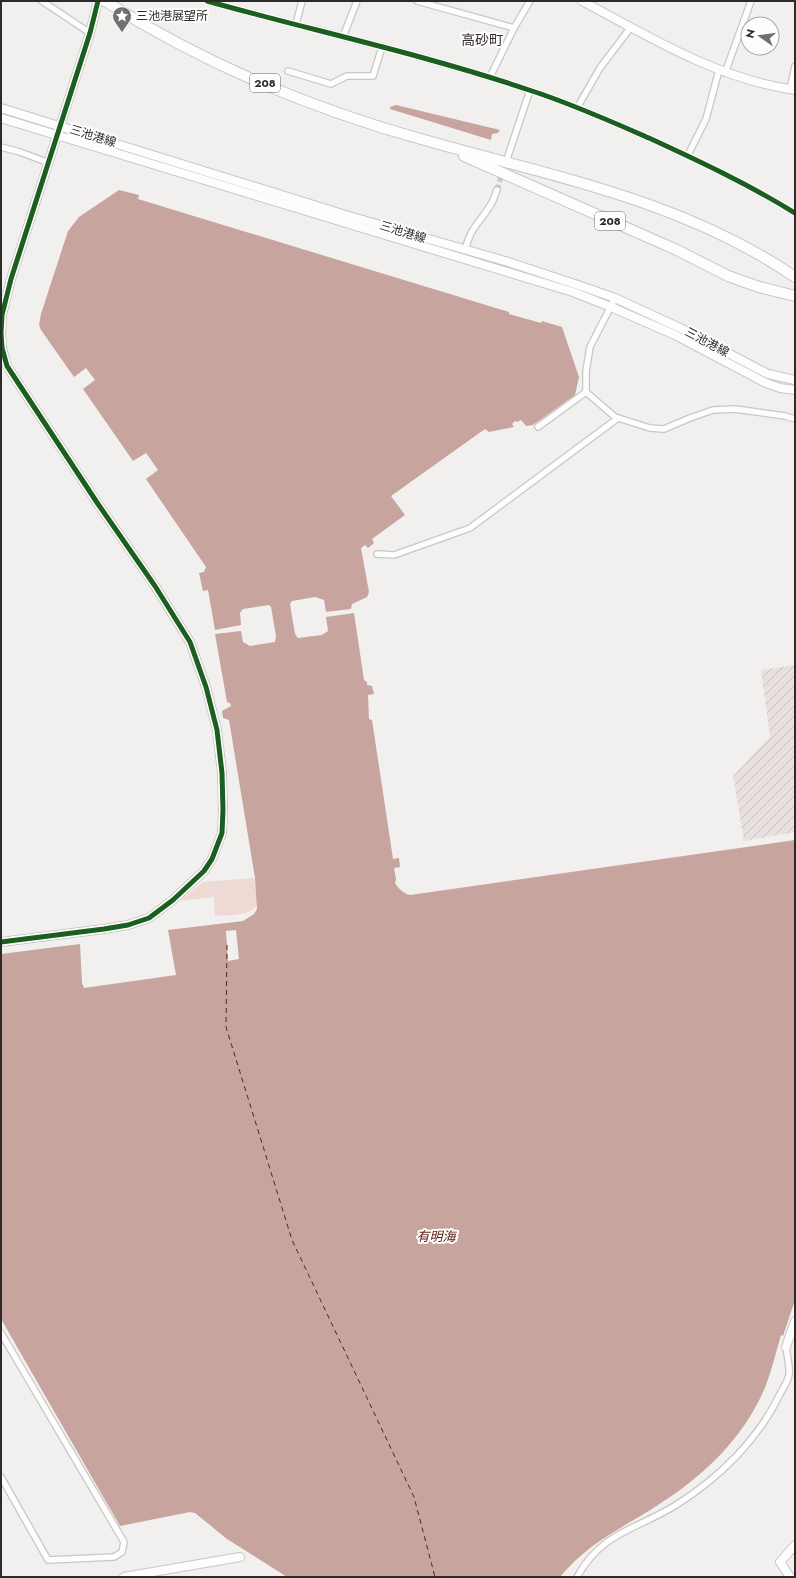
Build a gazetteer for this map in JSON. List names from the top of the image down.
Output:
{
  "streets": {
    "highway": ["208"],
    "main road": ["三池港線"]
  },
  "districts": ["高砂町"],
  "water": ["有明海"],
  "places": {
    "place": ["三池港展望所"]
  },
  "north": "left"
}
